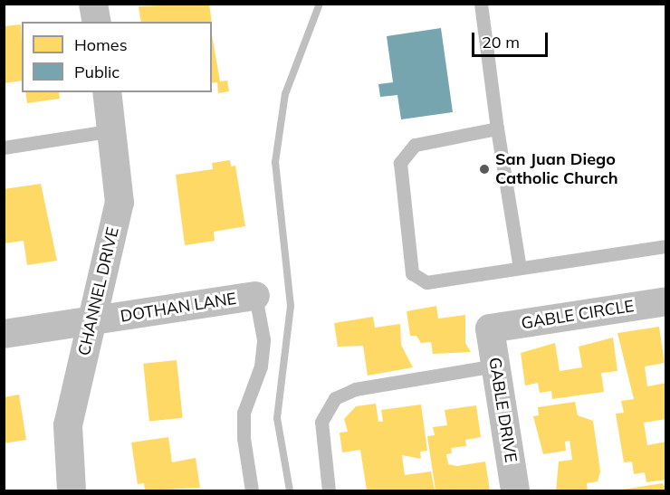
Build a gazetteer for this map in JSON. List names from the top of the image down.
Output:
{
  "streets": {
    "street": [
      "CHANNEL DRIVE",
      "DOTHAN LANE",
      "GABLE CIRCLE",
      "GABLE DRIVE"
    ]
  },
  "crossings": [
    ["CHANNEL DRIVE", "DOTHAN LANE"],
    ["GABLE CIRCLE", "GABLE DRIVE"]
  ],
  "places": ["San Juan Diego Catholic Church"],
  "legend": ["Homes", "Public"],
  "scale_bar": "20 m"
}
